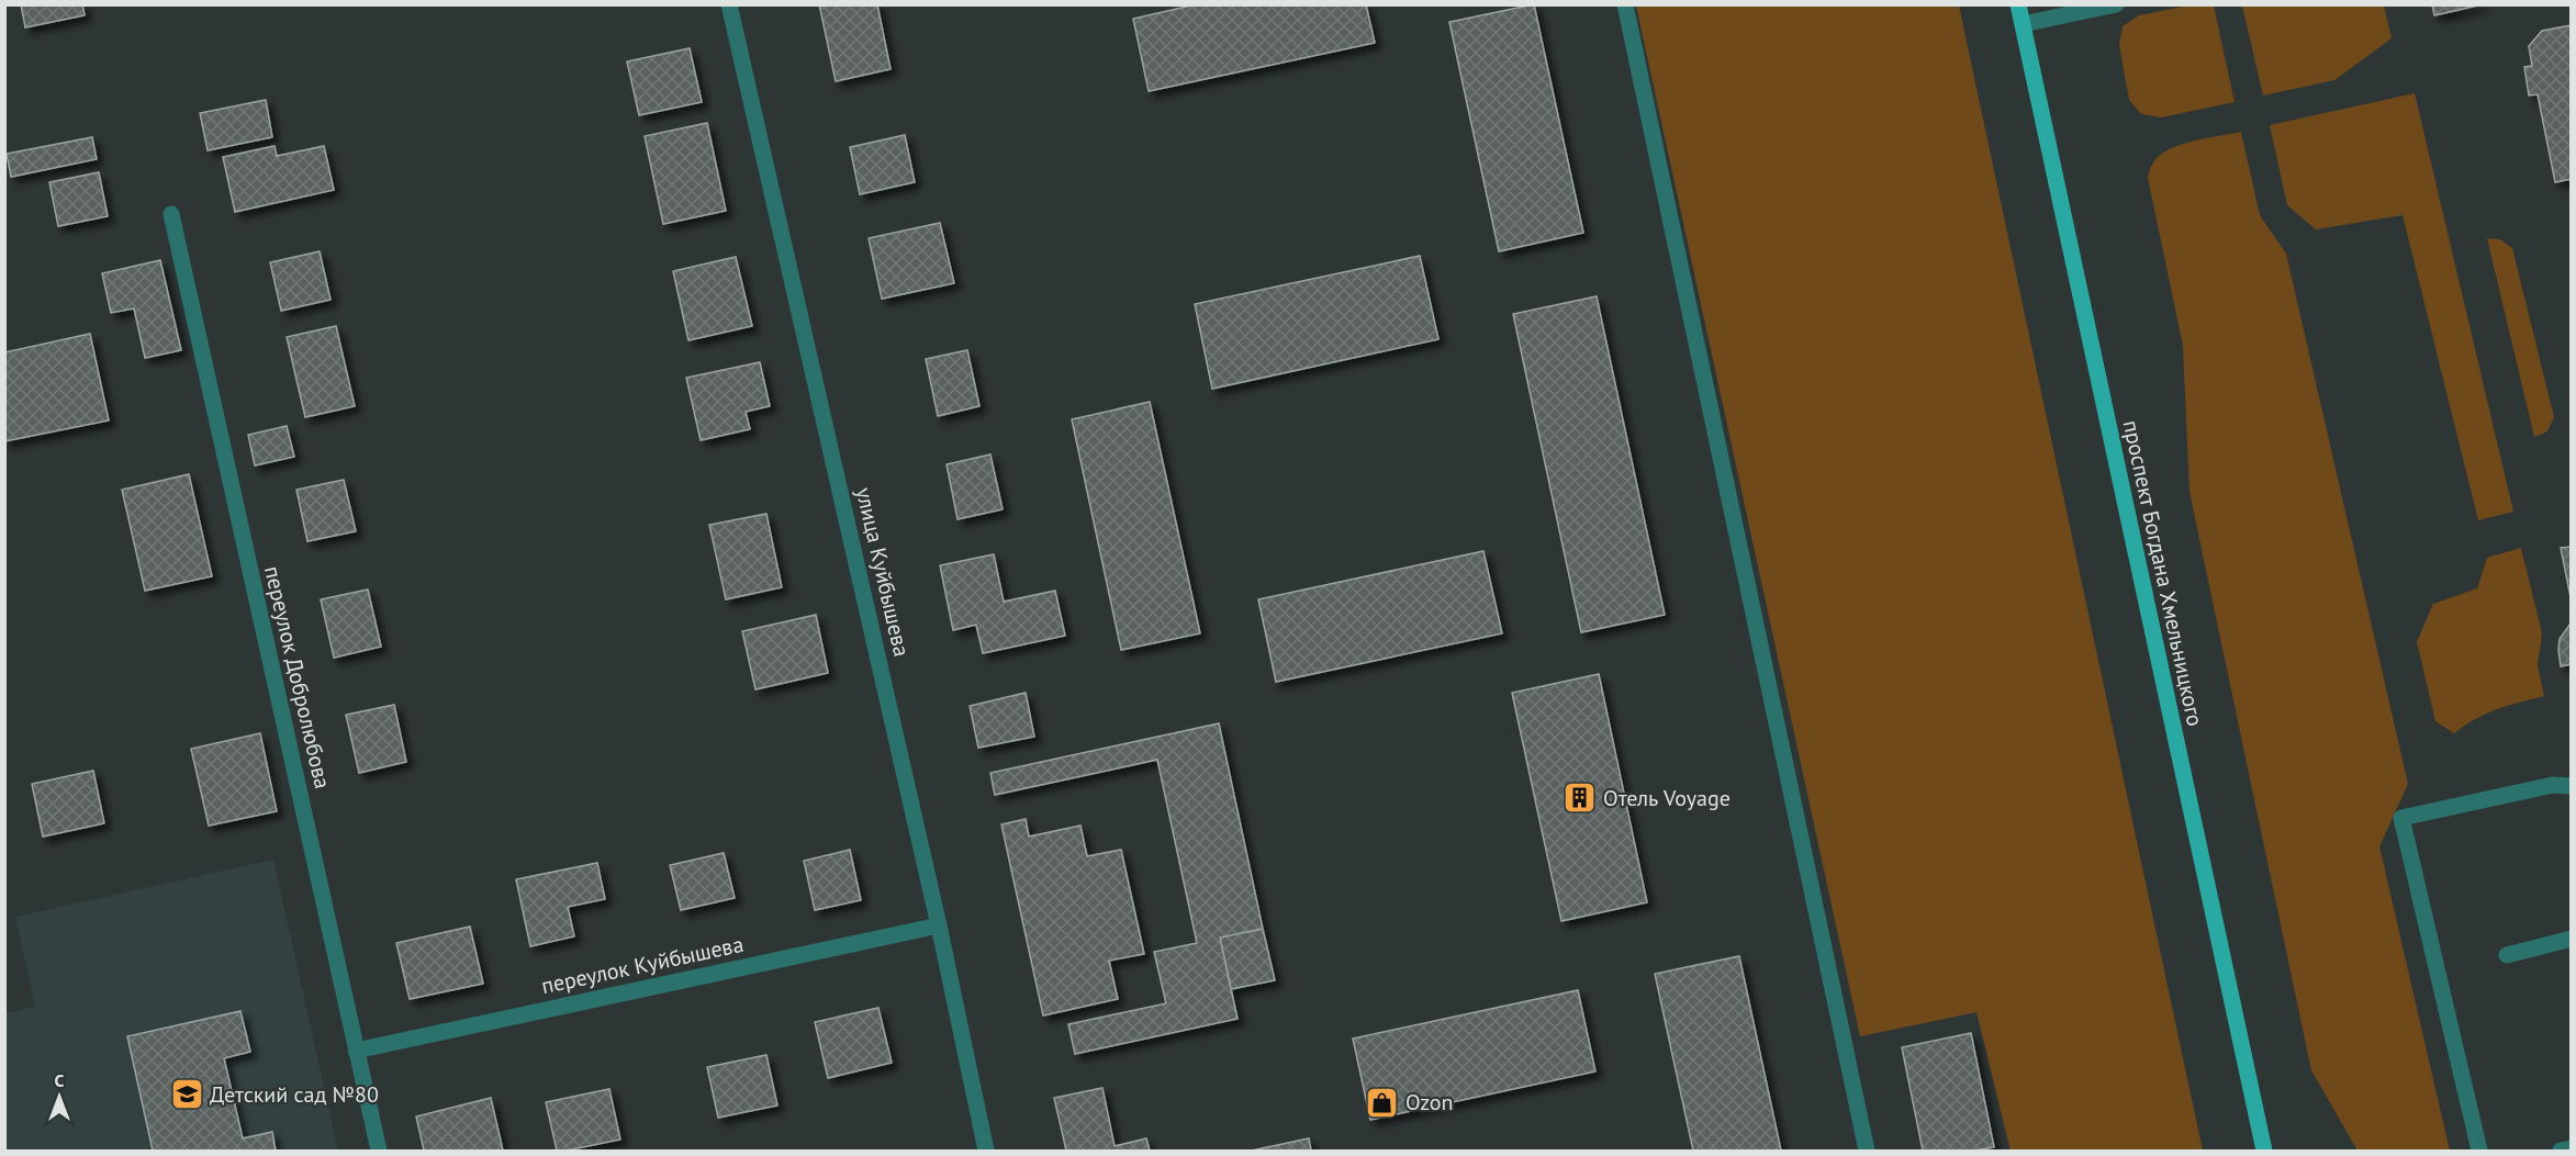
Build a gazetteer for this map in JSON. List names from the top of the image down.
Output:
{
  "streets": {
    "main road": ["проспект Богдана Хмельницкого"],
    "street": ["улица Куйбышева", "переулок Добролюбова", "переулок Куйбышева"]
  },
  "crossings": [
    ["улица Куйбышева", "переулок Куйбышева"],
    ["переулок Добролюбова", "переулок Куйбышева"]
  ],
  "places": {
    "building": ["Отель Voyage"],
    "school or university": ["Детский сад №80"],
    "shop": ["Ozon"]
  },
  "north": "top"
}
